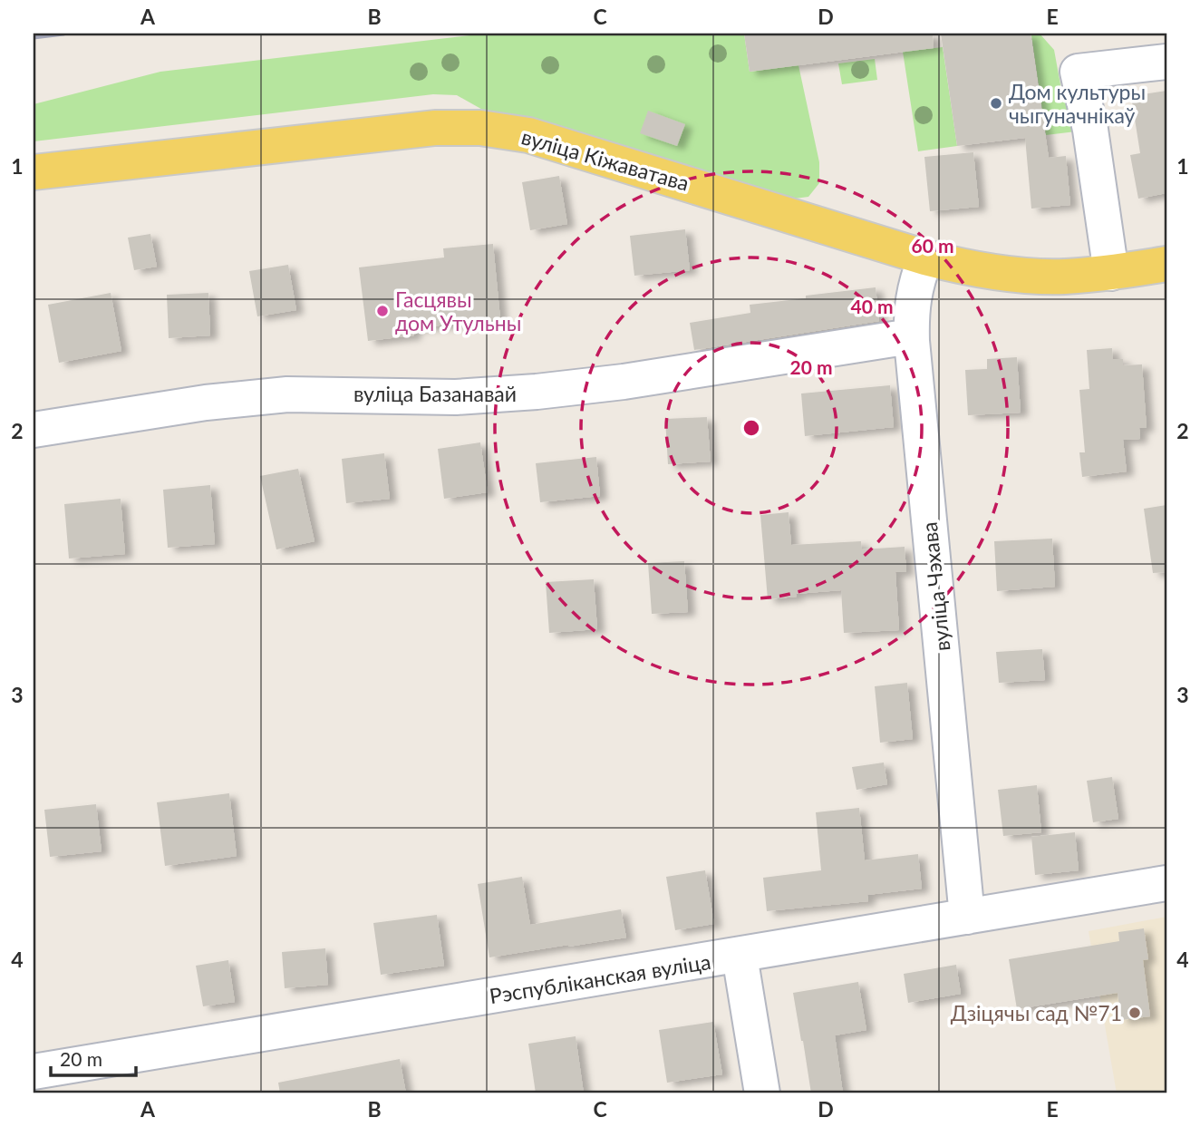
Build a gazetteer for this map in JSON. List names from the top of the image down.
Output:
{
  "streets": {
    "main road": ["вуліца Кіжаватава"],
    "street": ["вуліца Базанавай", "вуліца Чэхава", "Рэспубліканская вуліца"]
  },
  "crossings": [
    ["вуліца Кіжаватава", "вуліца Чэхава"],
    ["вуліца Базанавай", "вуліца Чэхава"],
    ["вуліца Чэхава", "Рэспубліканская вуліца"]
  ],
  "places": ["Дом культуры чыгуначнікаў", "Гасцявы дом Утульны", "Дзіцячы сад №71"],
  "scale_bar": "20 m",
  "grid": {
    "columns": [
      "A",
      "B",
      "C",
      "D",
      "E"
    ],
    "rows": [
      "1",
      "2",
      "3",
      "4"
    ]
  },
  "rings": ["60 m", "40 m", "20 m"]
}
